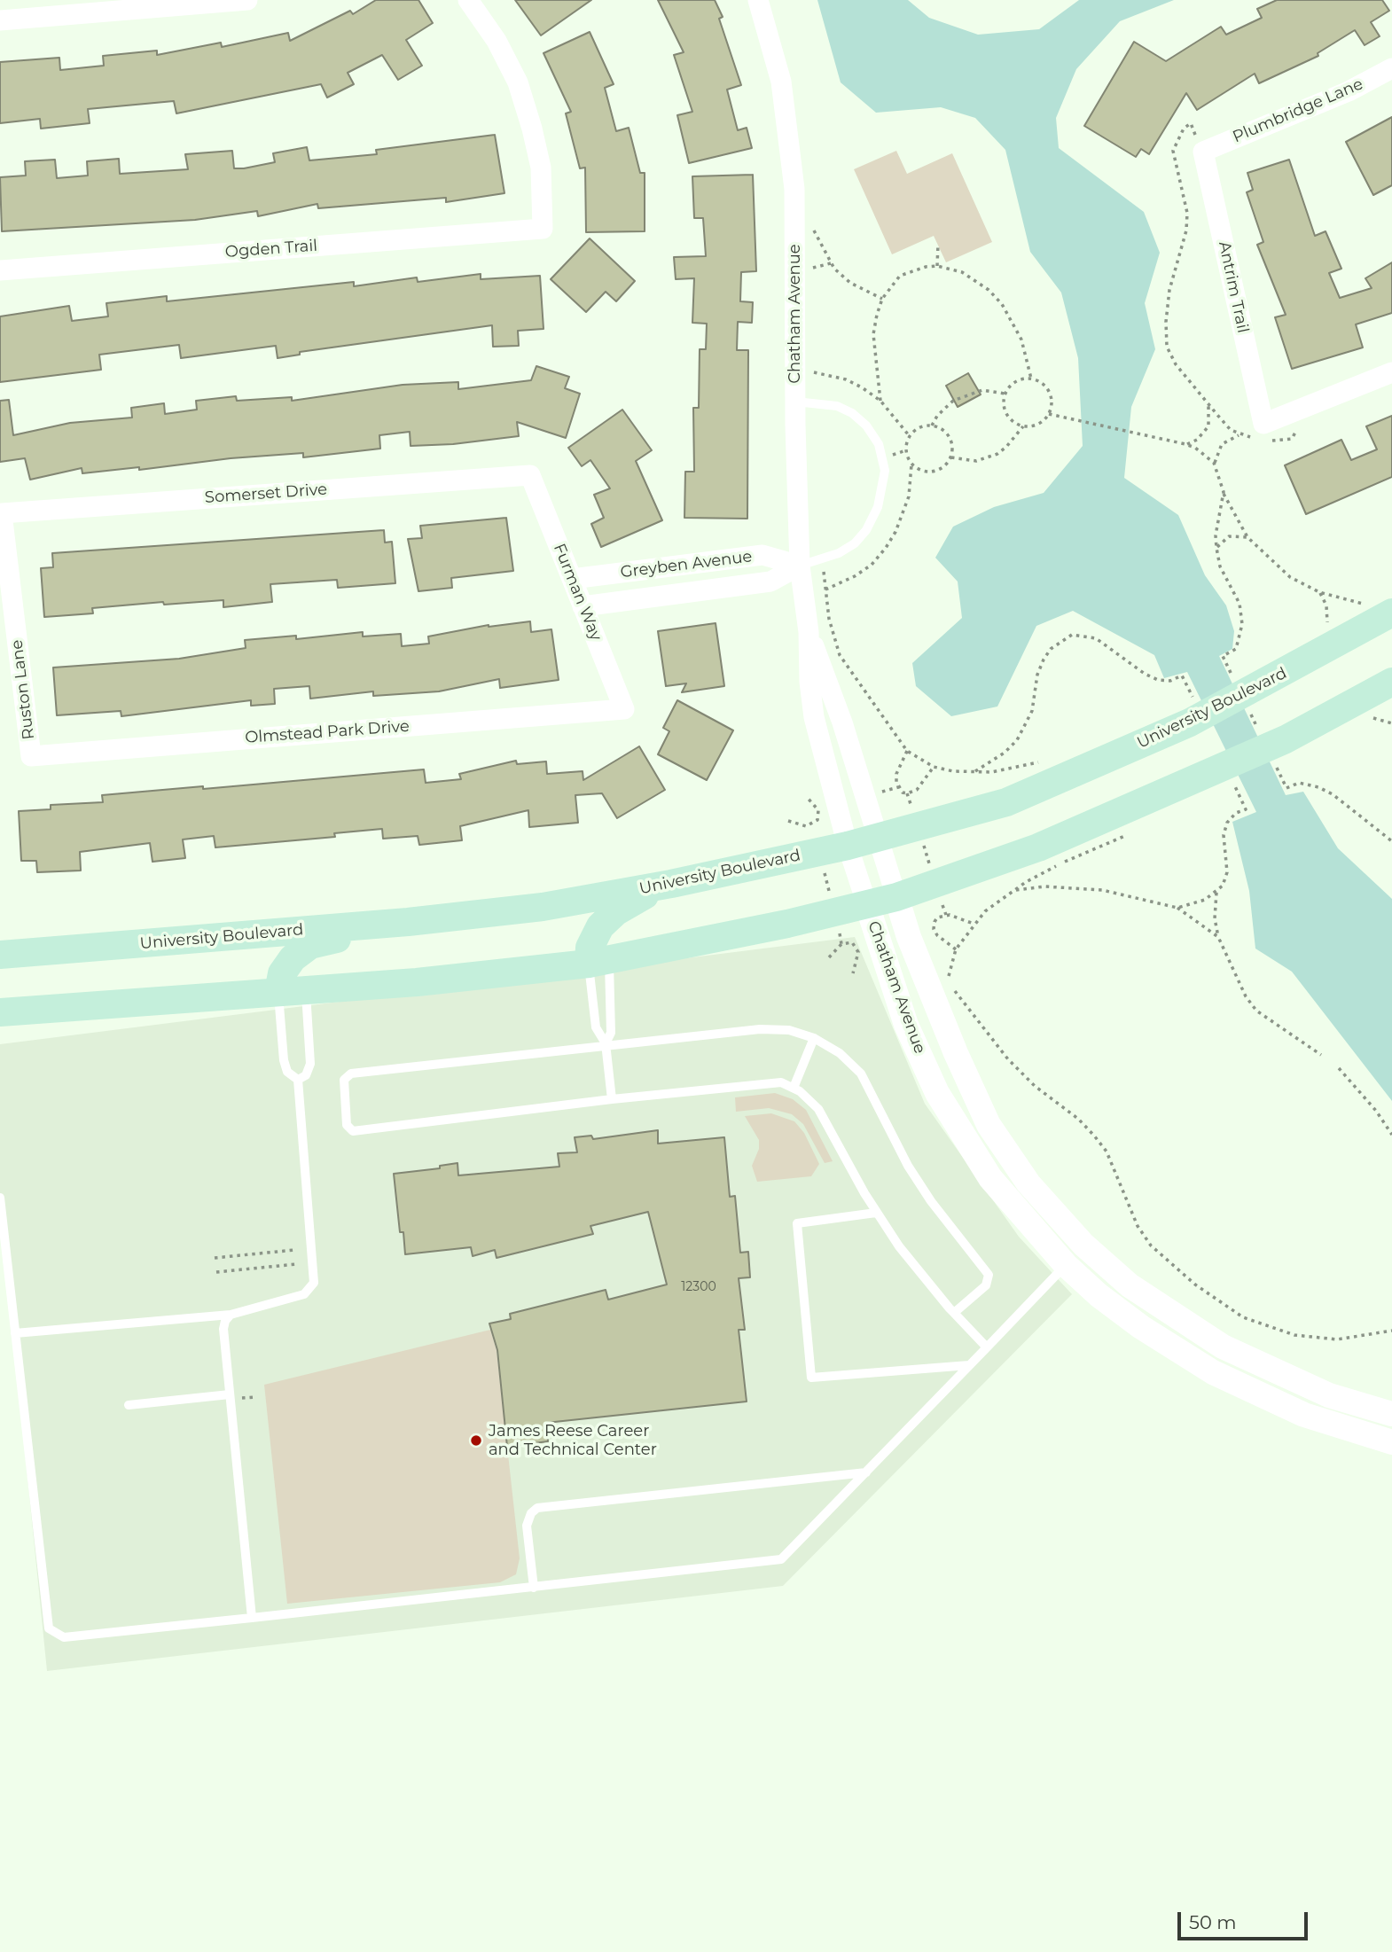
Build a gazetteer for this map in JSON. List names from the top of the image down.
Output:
{
  "streets": {
    "main road": ["University Boulevard"],
    "street": [
      "Plumbridge Lane",
      "Ogden Trail",
      "Antrim Trail",
      "Chatham Avenue",
      "Somerset Drive",
      "Greyben Avenue",
      "Furman Way",
      "Ruston Lane",
      "Olmstead Park Drive"
    ]
  },
  "crossings": [
    ["Plumbridge Lane", "Antrim Trail"],
    ["Chatham Avenue", "Greyben Avenue"],
    ["Chatham Avenue", "University Boulevard"],
    ["Somerset Drive", "Furman Way"],
    ["Somerset Drive", "Ruston Lane"],
    ["Greyben Avenue", "Furman Way"],
    ["Furman Way", "Olmstead Park Drive"],
    ["Ruston Lane", "Olmstead Park Drive"]
  ],
  "places": ["James Reese Career and Technical Center"],
  "house_numbers": ["12300"],
  "scale_bar": "50 m"
}
